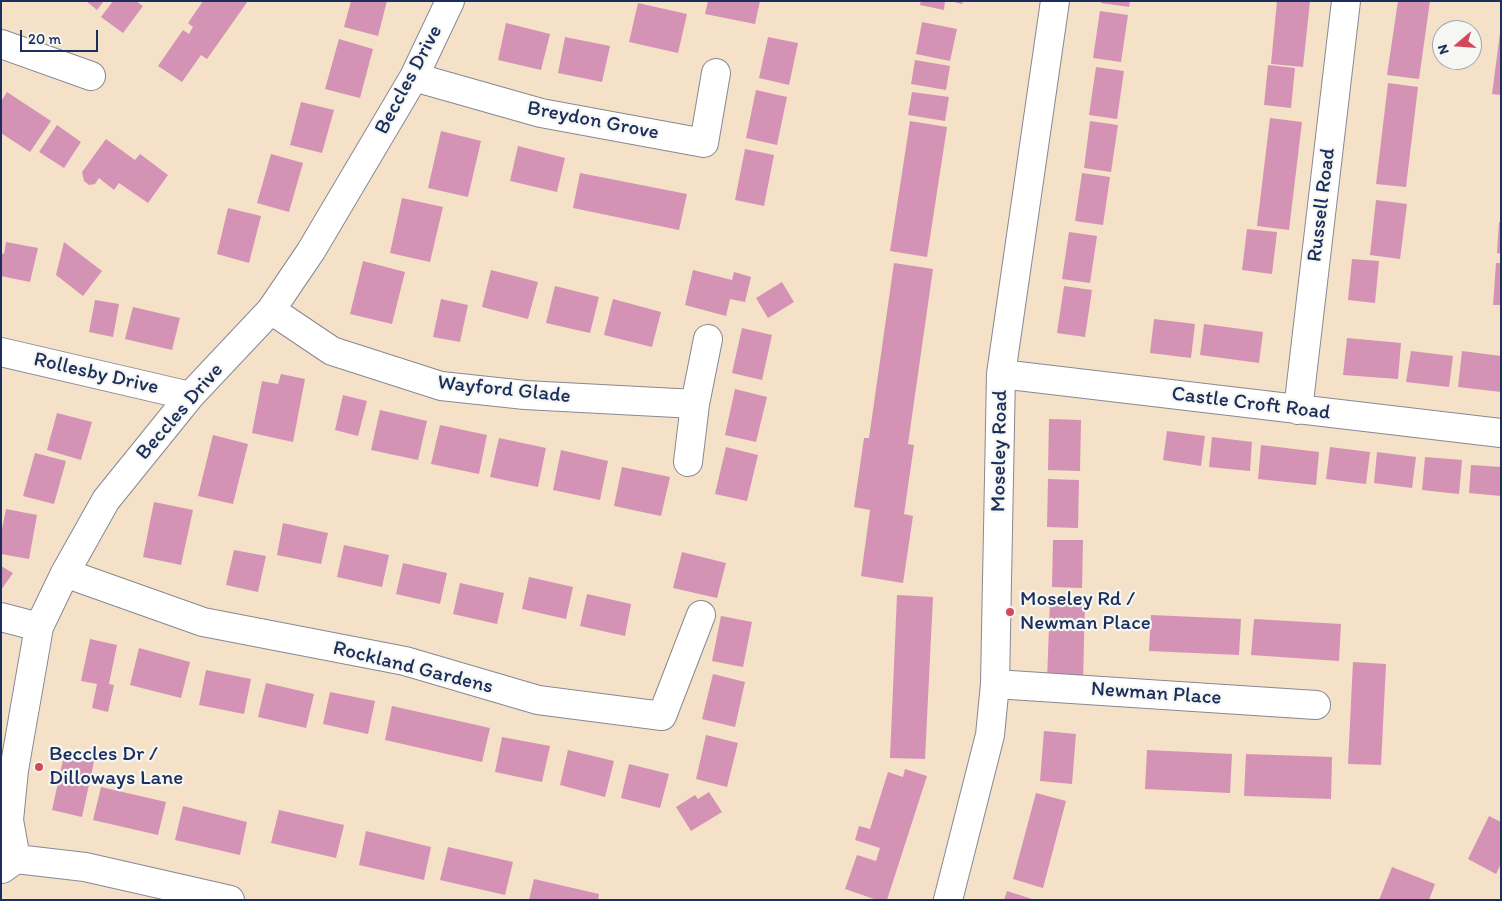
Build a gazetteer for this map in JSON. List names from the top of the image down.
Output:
{
  "streets": {
    "street": [
      "Beccles Drive",
      "Breydon Grove",
      "Russell Road",
      "Rollesby Drive",
      "Wayford Glade",
      "Castle Croft Road",
      "Moseley Road",
      "Rockland Gardens",
      "Newman Place"
    ]
  },
  "crossings": [
    ["Beccles Drive", "Breydon Grove"],
    ["Beccles Drive", "Rollesby Drive"],
    ["Beccles Drive", "Wayford Glade"],
    ["Beccles Drive", "Rockland Gardens"],
    ["Russell Road", "Castle Croft Road"],
    ["Castle Croft Road", "Moseley Road"],
    ["Moseley Road", "Newman Place"]
  ],
  "places": ["Moseley Rd / Newman Place", "Beccles Dr / Dilloways Lane"],
  "scale_bar": "20 m",
  "north": "left"
}
